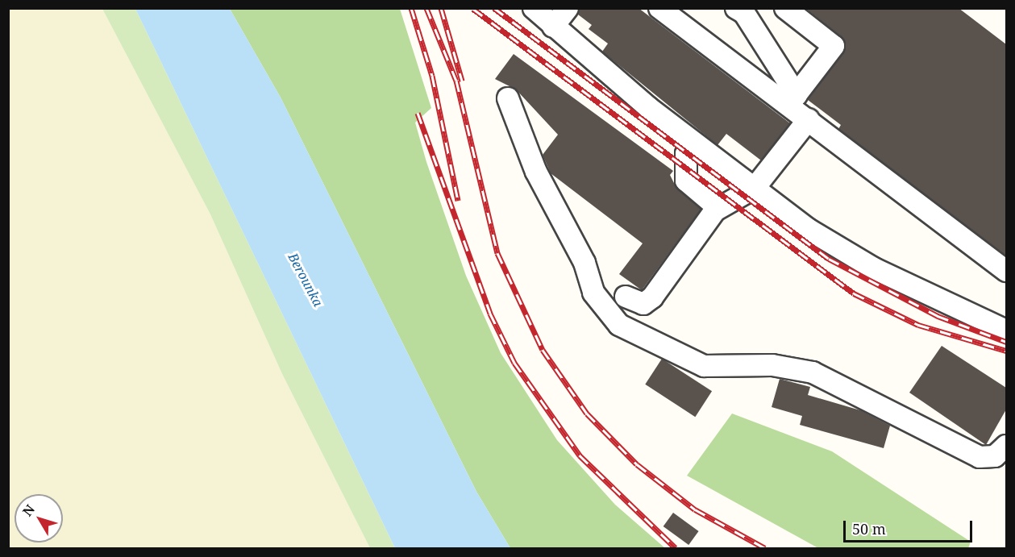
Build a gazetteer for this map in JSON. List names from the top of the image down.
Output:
{
  "water": ["Berounka"],
  "scale_bar": "50 m",
  "north": "top left"
}
